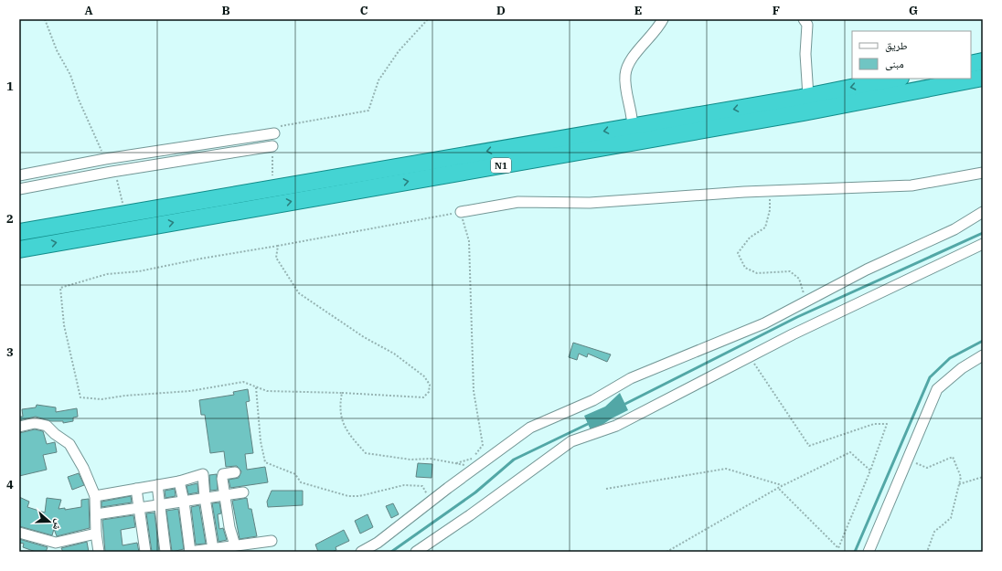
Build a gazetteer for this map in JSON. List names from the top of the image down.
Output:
{
  "streets": {
    "highway": ["N1"]
  },
  "legend": ["طريق", "مبنى"],
  "north": "right",
  "grid": {
    "columns": [
      "A",
      "B",
      "C",
      "D",
      "E",
      "F",
      "G"
    ],
    "rows": [
      "1",
      "2",
      "3",
      "4"
    ]
  }
}
